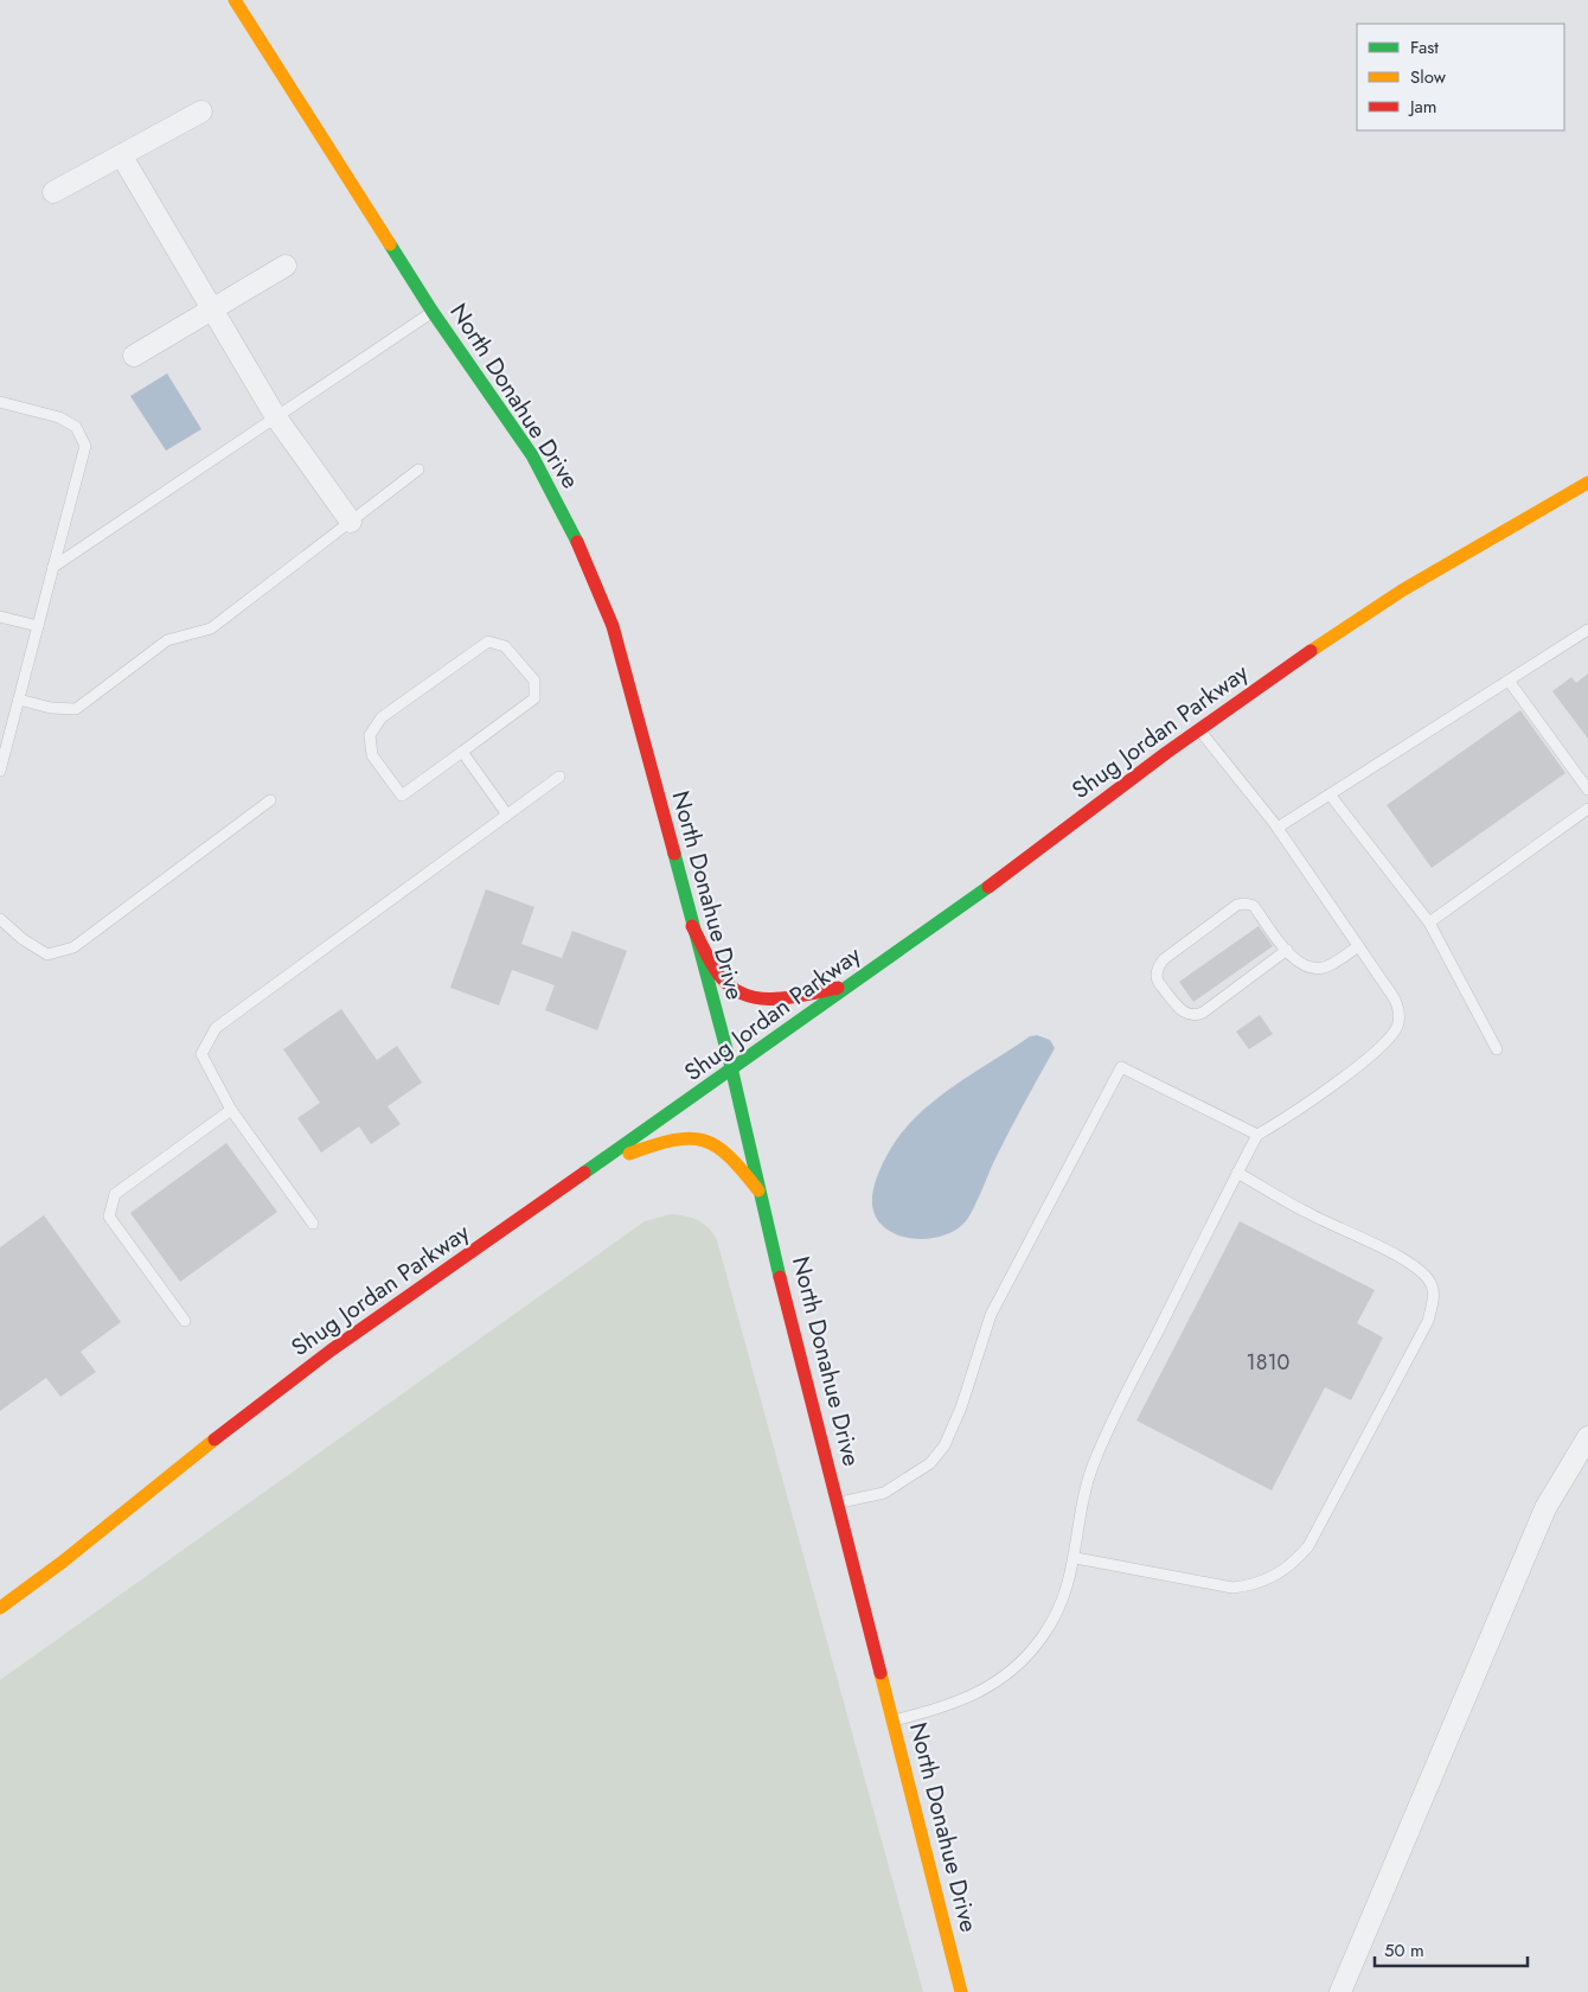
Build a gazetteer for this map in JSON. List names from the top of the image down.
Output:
{
  "streets": {
    "main road": ["North Donahue Drive", "Shug Jordan Parkway"]
  },
  "crossings": [
    ["North Donahue Drive", "Shug Jordan Parkway"]
  ],
  "house_numbers": ["1810"],
  "legend": ["Fast", "Slow", "Jam"],
  "scale_bar": "50 m"
}
